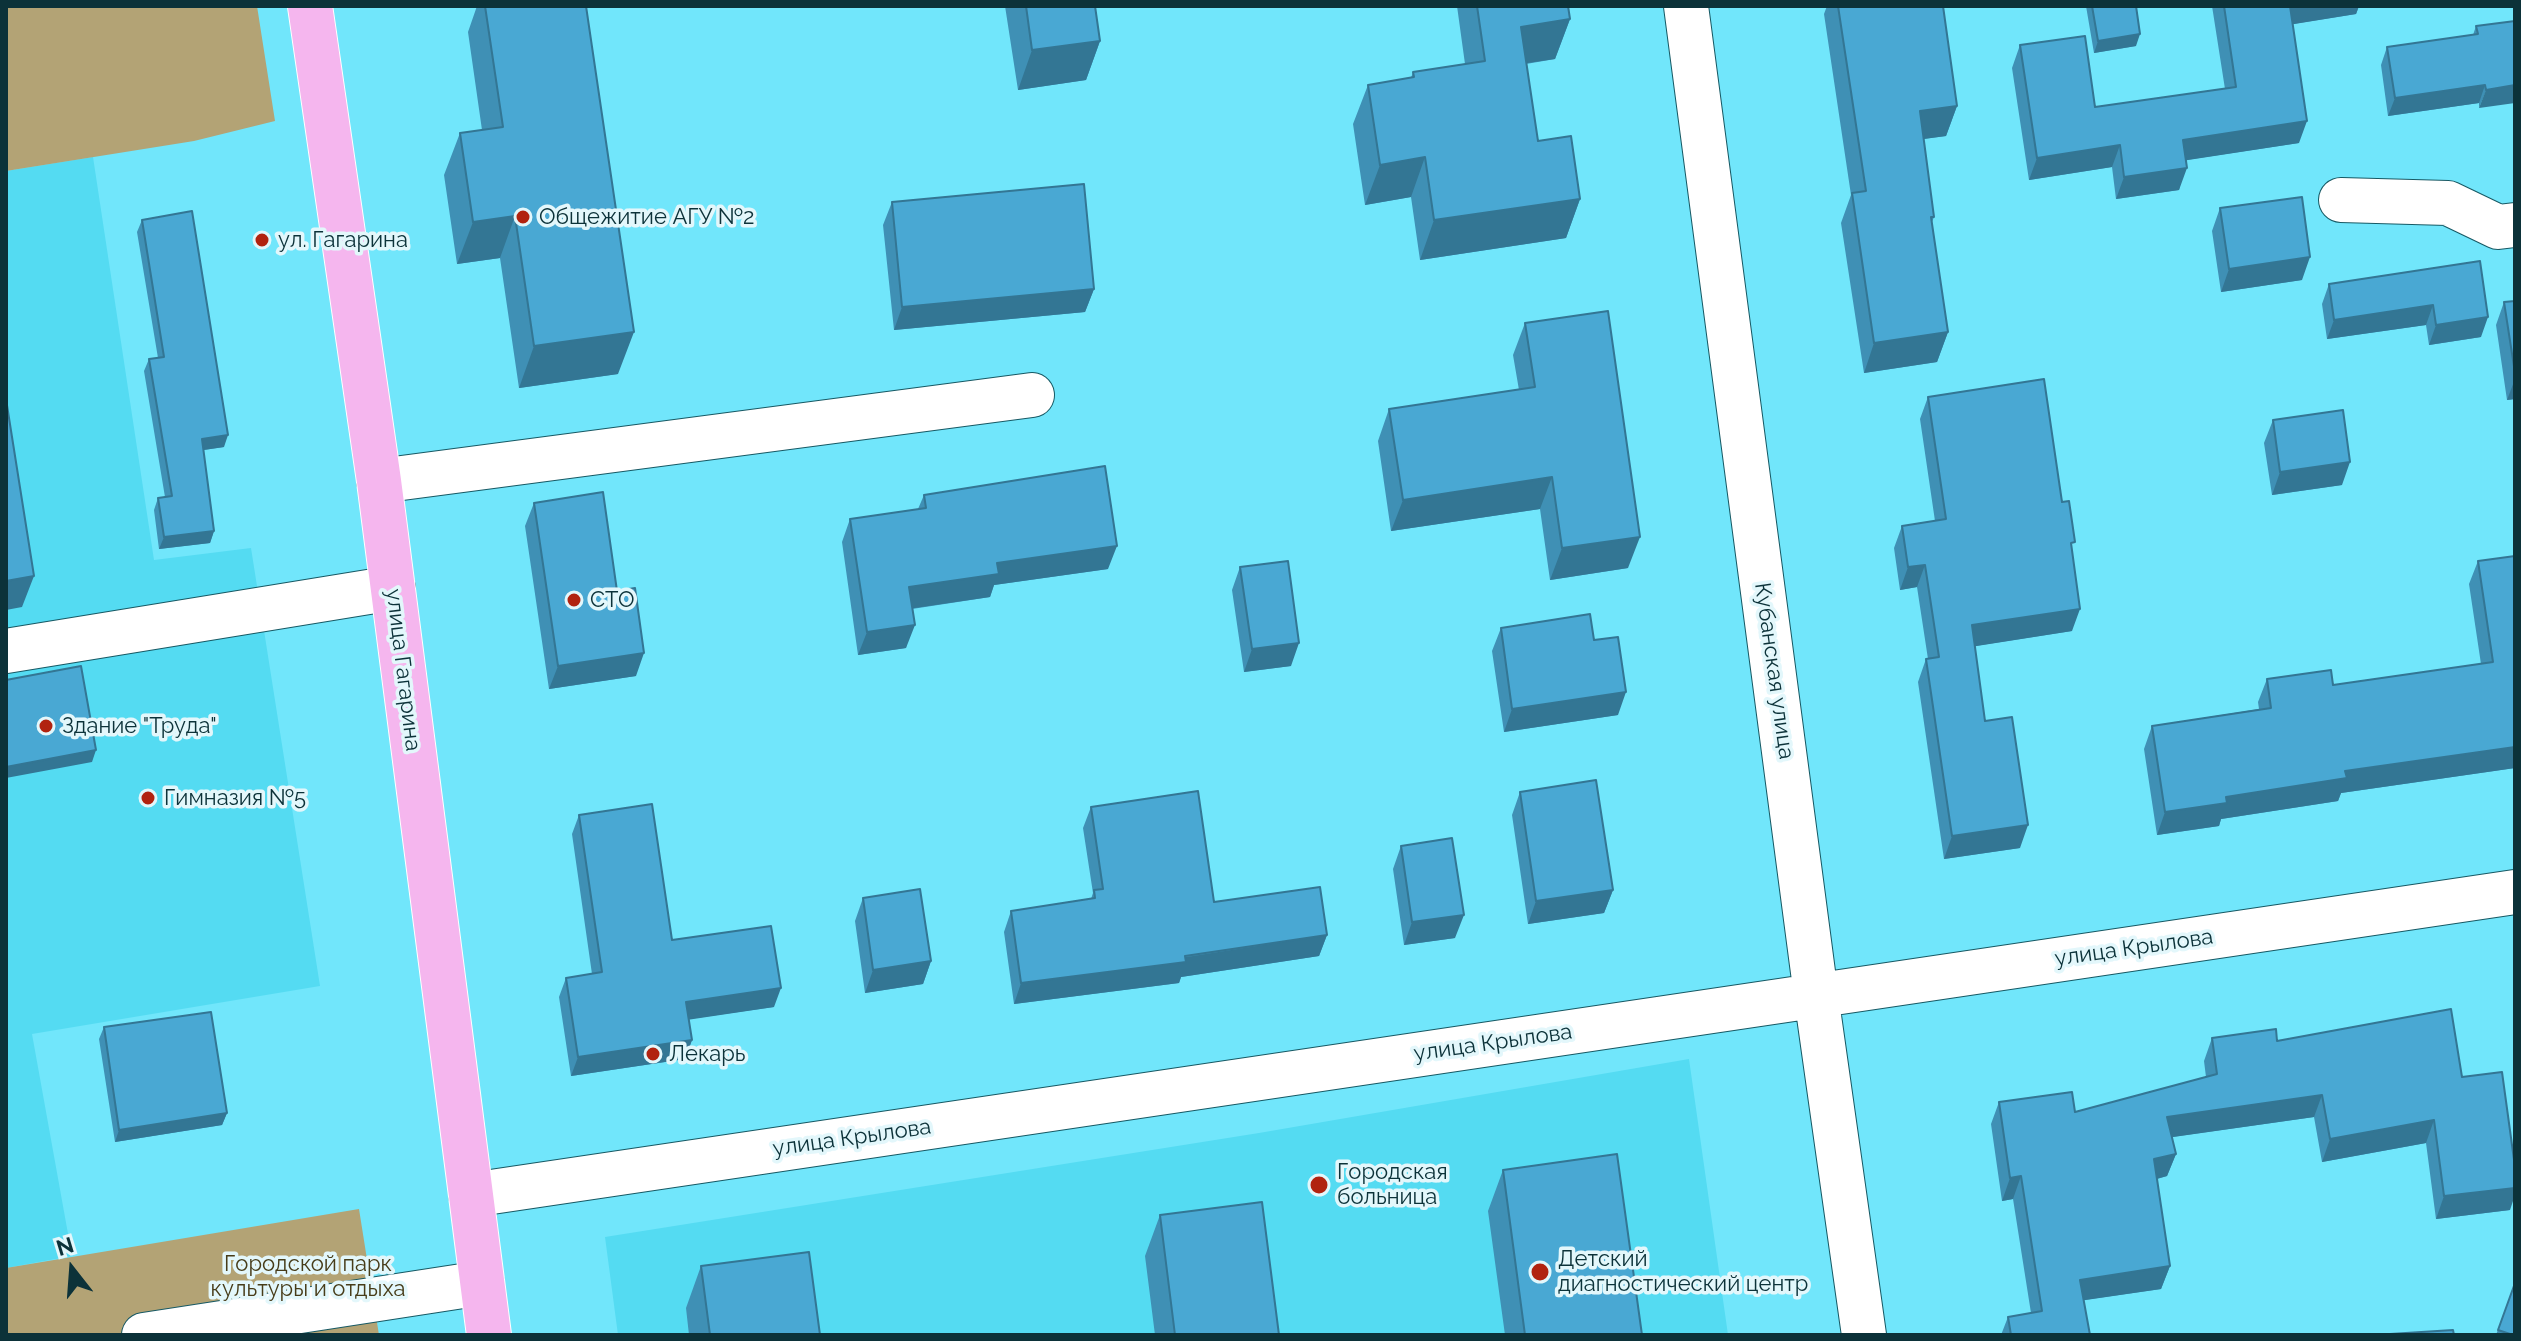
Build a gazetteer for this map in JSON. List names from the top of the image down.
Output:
{
  "streets": {
    "main road": ["улица Гагарина"],
    "street": ["Кубанская улица", "улица Крылова"]
  },
  "crossings": [
    ["улица Гагарина", "улица Крылова"],
    ["Кубанская улица", "улица Крылова"]
  ],
  "parks": ["Городской парк культуры и отдыха"],
  "places": [
    "Общежитие АГУ №2",
    "ул. Гагарина",
    "СТО",
    "Здание \"Труда\"",
    "Гимназия №5",
    "Лекарь",
    "Городская больница",
    "Детский диагностический центр"
  ],
  "north": "top"
}
